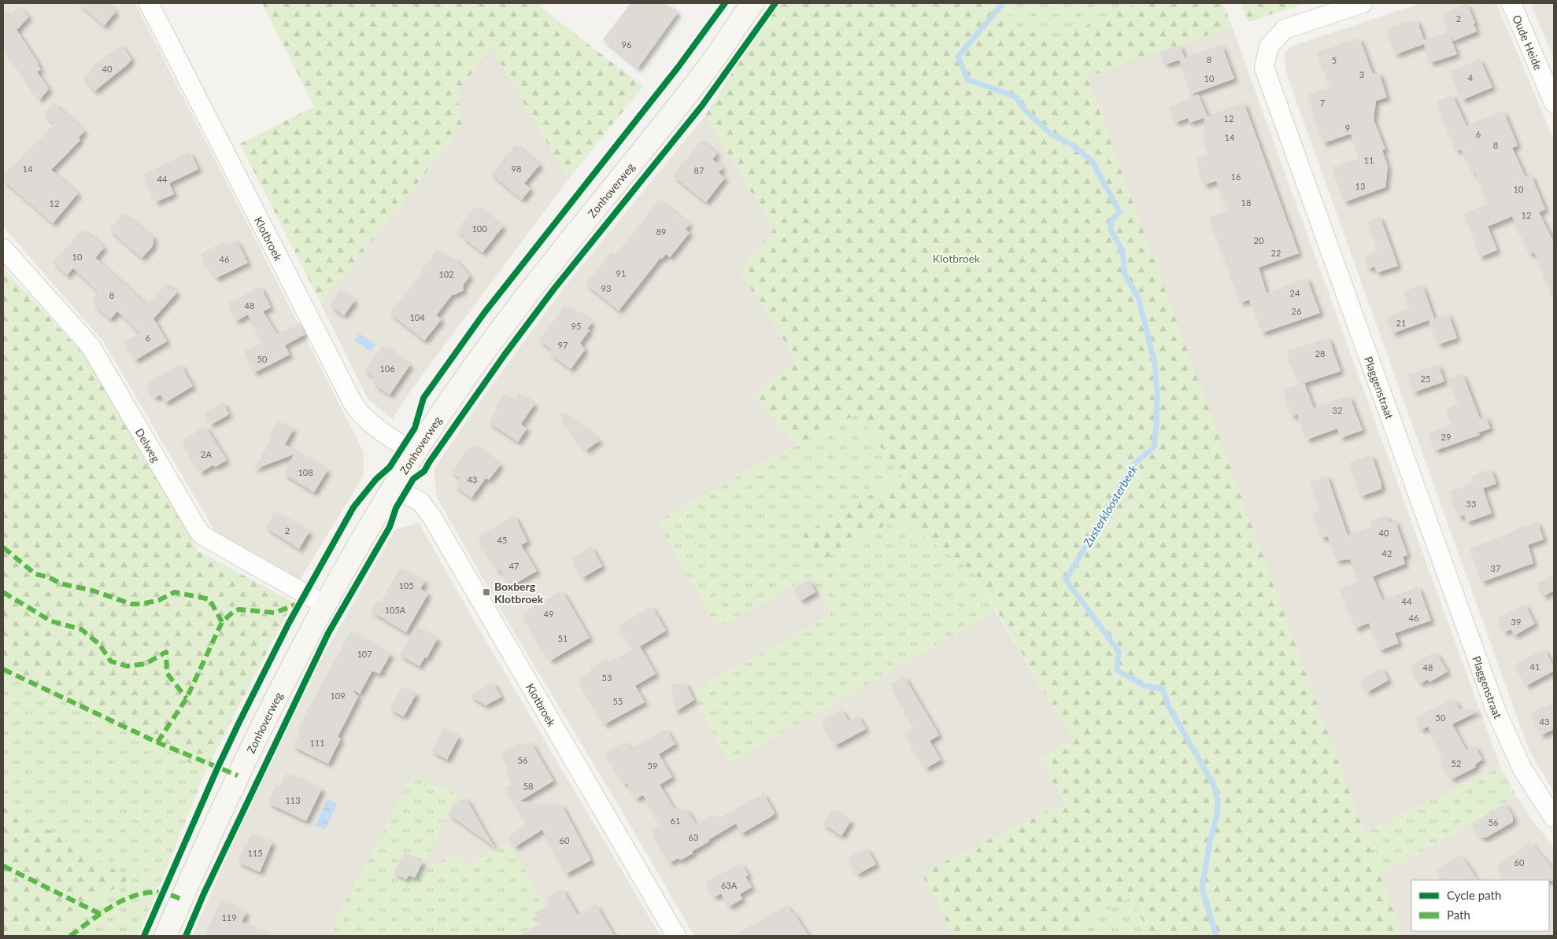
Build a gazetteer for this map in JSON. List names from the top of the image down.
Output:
{
  "streets": {
    "street": [
      "Oude Heide",
      "Zonhoverweg",
      "Klotbroek",
      "Plaggenstraat",
      "Delweg"
    ]
  },
  "crossings": [
    ["Zonhoverweg", "Klotbroek"],
    ["Zonhoverweg", "Delweg"]
  ],
  "water": ["Zusterkloosterbeek"],
  "parks": ["Klotbroek"],
  "places": {
    "transit": ["Boxberg Klotbroek"]
  },
  "house_numbers": [
    "2",
    "96",
    "8",
    "5",
    "40",
    "3",
    "4",
    "10",
    "7",
    "12",
    "9",
    "6",
    "14",
    "8",
    "11",
    "14",
    "98",
    "87",
    "16",
    "44",
    "13",
    "10",
    "18",
    "12",
    "12",
    "100",
    "89",
    "20",
    "22",
    "10",
    "46",
    "91",
    "102",
    "93",
    "24",
    "8",
    "48",
    "26",
    "104",
    "21",
    "95",
    "6",
    "97",
    "28",
    "50",
    "106",
    "25",
    "32",
    "29",
    "2A",
    "108",
    "43",
    "33",
    "2",
    "40",
    "45",
    "42",
    "47",
    "37",
    "105",
    "44",
    "105A",
    "49",
    "46",
    "39",
    "51",
    "107",
    "41",
    "48",
    "53",
    "109",
    "55",
    "50",
    "43",
    "111",
    "56",
    "52",
    "59",
    "58",
    "113",
    "61",
    "56",
    "63",
    "60",
    "115",
    "60",
    "63A",
    "119"
  ],
  "legend": ["Cycle path", "Path"]
}
